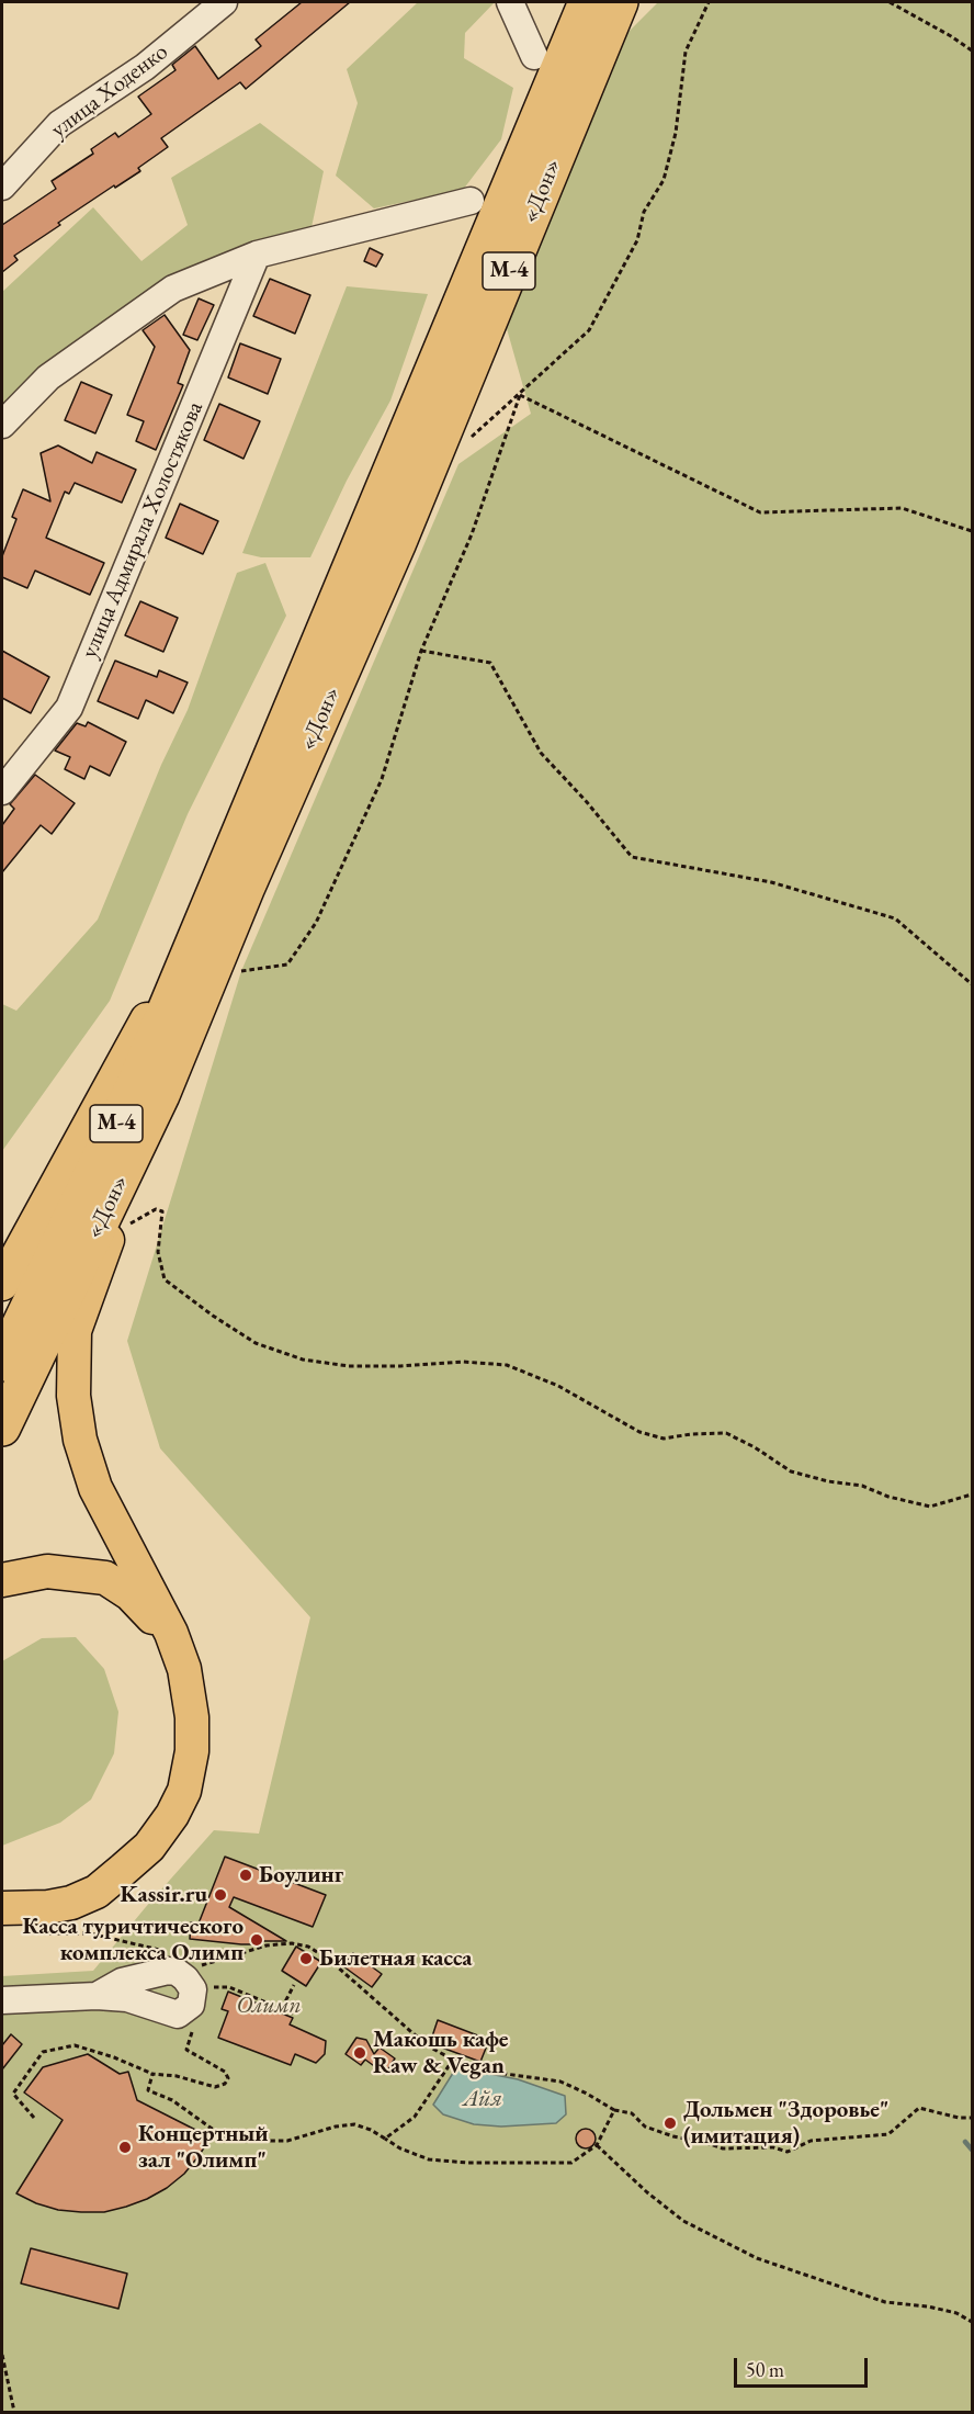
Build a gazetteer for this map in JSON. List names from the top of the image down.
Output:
{
  "streets": {
    "highway": ["«Дон»", "М-4"],
    "street": ["улица Ходенко", "улица Адмирала Холостякова"]
  },
  "water": ["Айя"],
  "parks": ["Олимп"],
  "places": [
    "Боулинг",
    "Kassir.ru",
    "Касса туричтического комплекса Олимп",
    "Билетная касса",
    "Макошь кафе Raw & Vegan",
    "Дольмен \"Здоровье\" (имитация)",
    "Концертный зал \"Олимп\""
  ],
  "scale_bar": "50 m"
}
